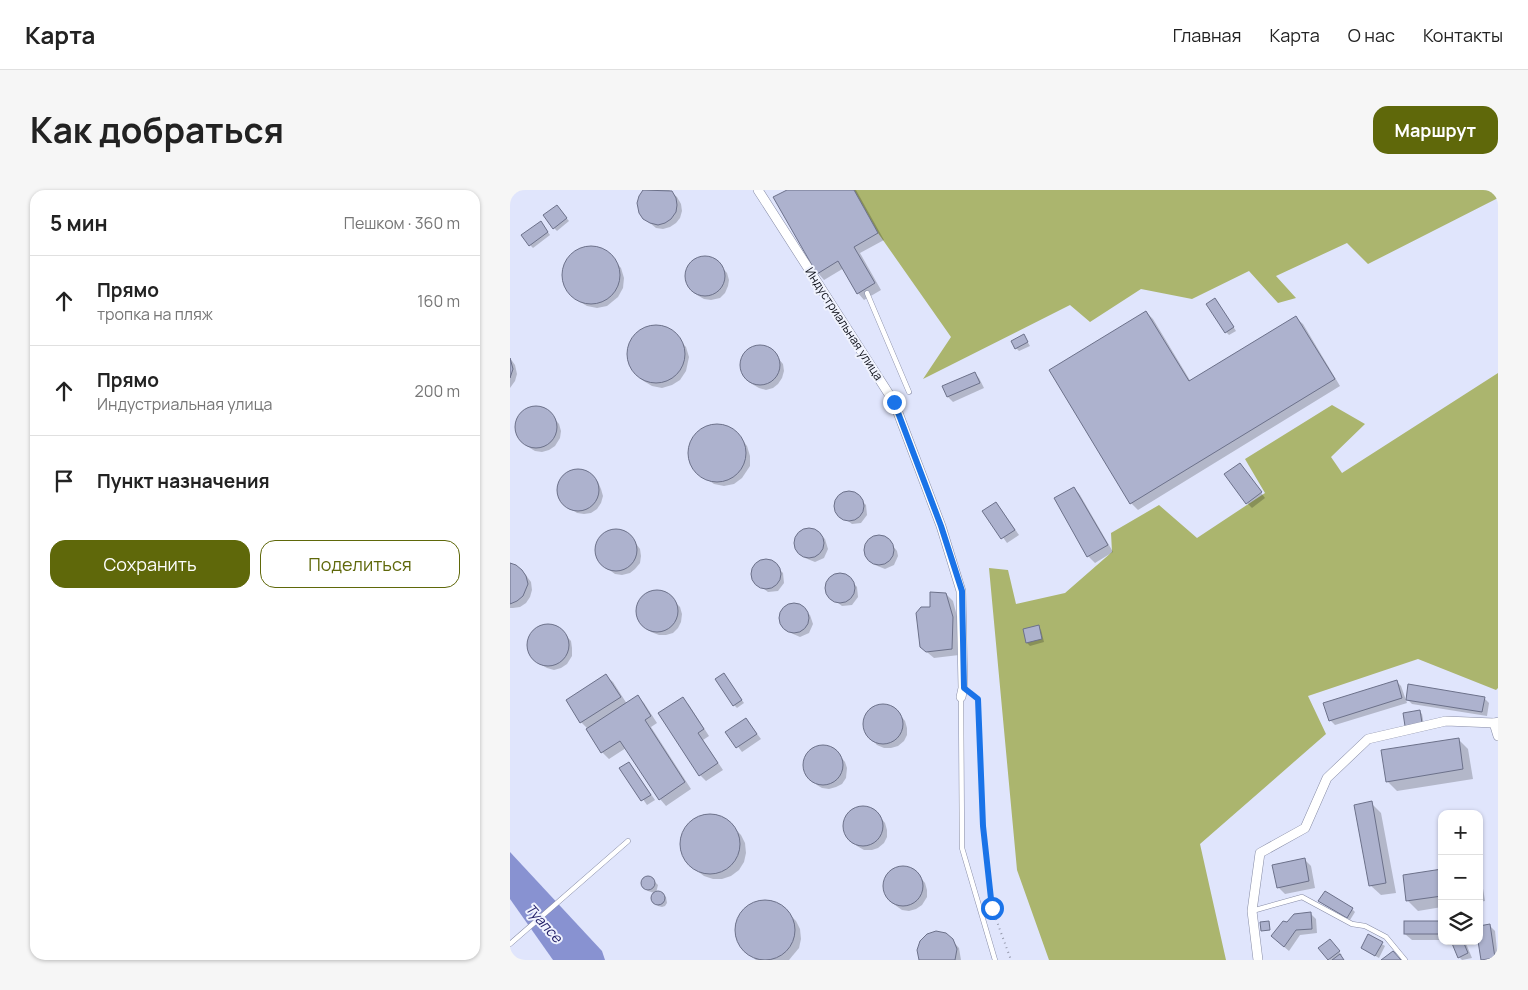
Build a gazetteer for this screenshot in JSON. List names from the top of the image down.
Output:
{
  "streets": {
    "street": ["Индустриальная улица"]
  },
  "water": ["Туапсе"],
  "page": {
    "header": "Карта",
    "nav": [
      "Главная",
      "Карта",
      "О нас",
      "Контакты"
    ],
    "title": "Как добраться",
    "buttons": [
      "Маршрут",
      ["Сохранить", "Поделиться"]
    ],
    "heading": ["5 мин", "Пешком · 360 m"],
    "list": [
      ["Прямо", "тропка на пляж", "160 m"],
      ["Прямо", "Индустриальная улица", "200 m"],
      "Пункт назначения"
    ],
    "map_buttons": ["+", "−"]
  }
}
